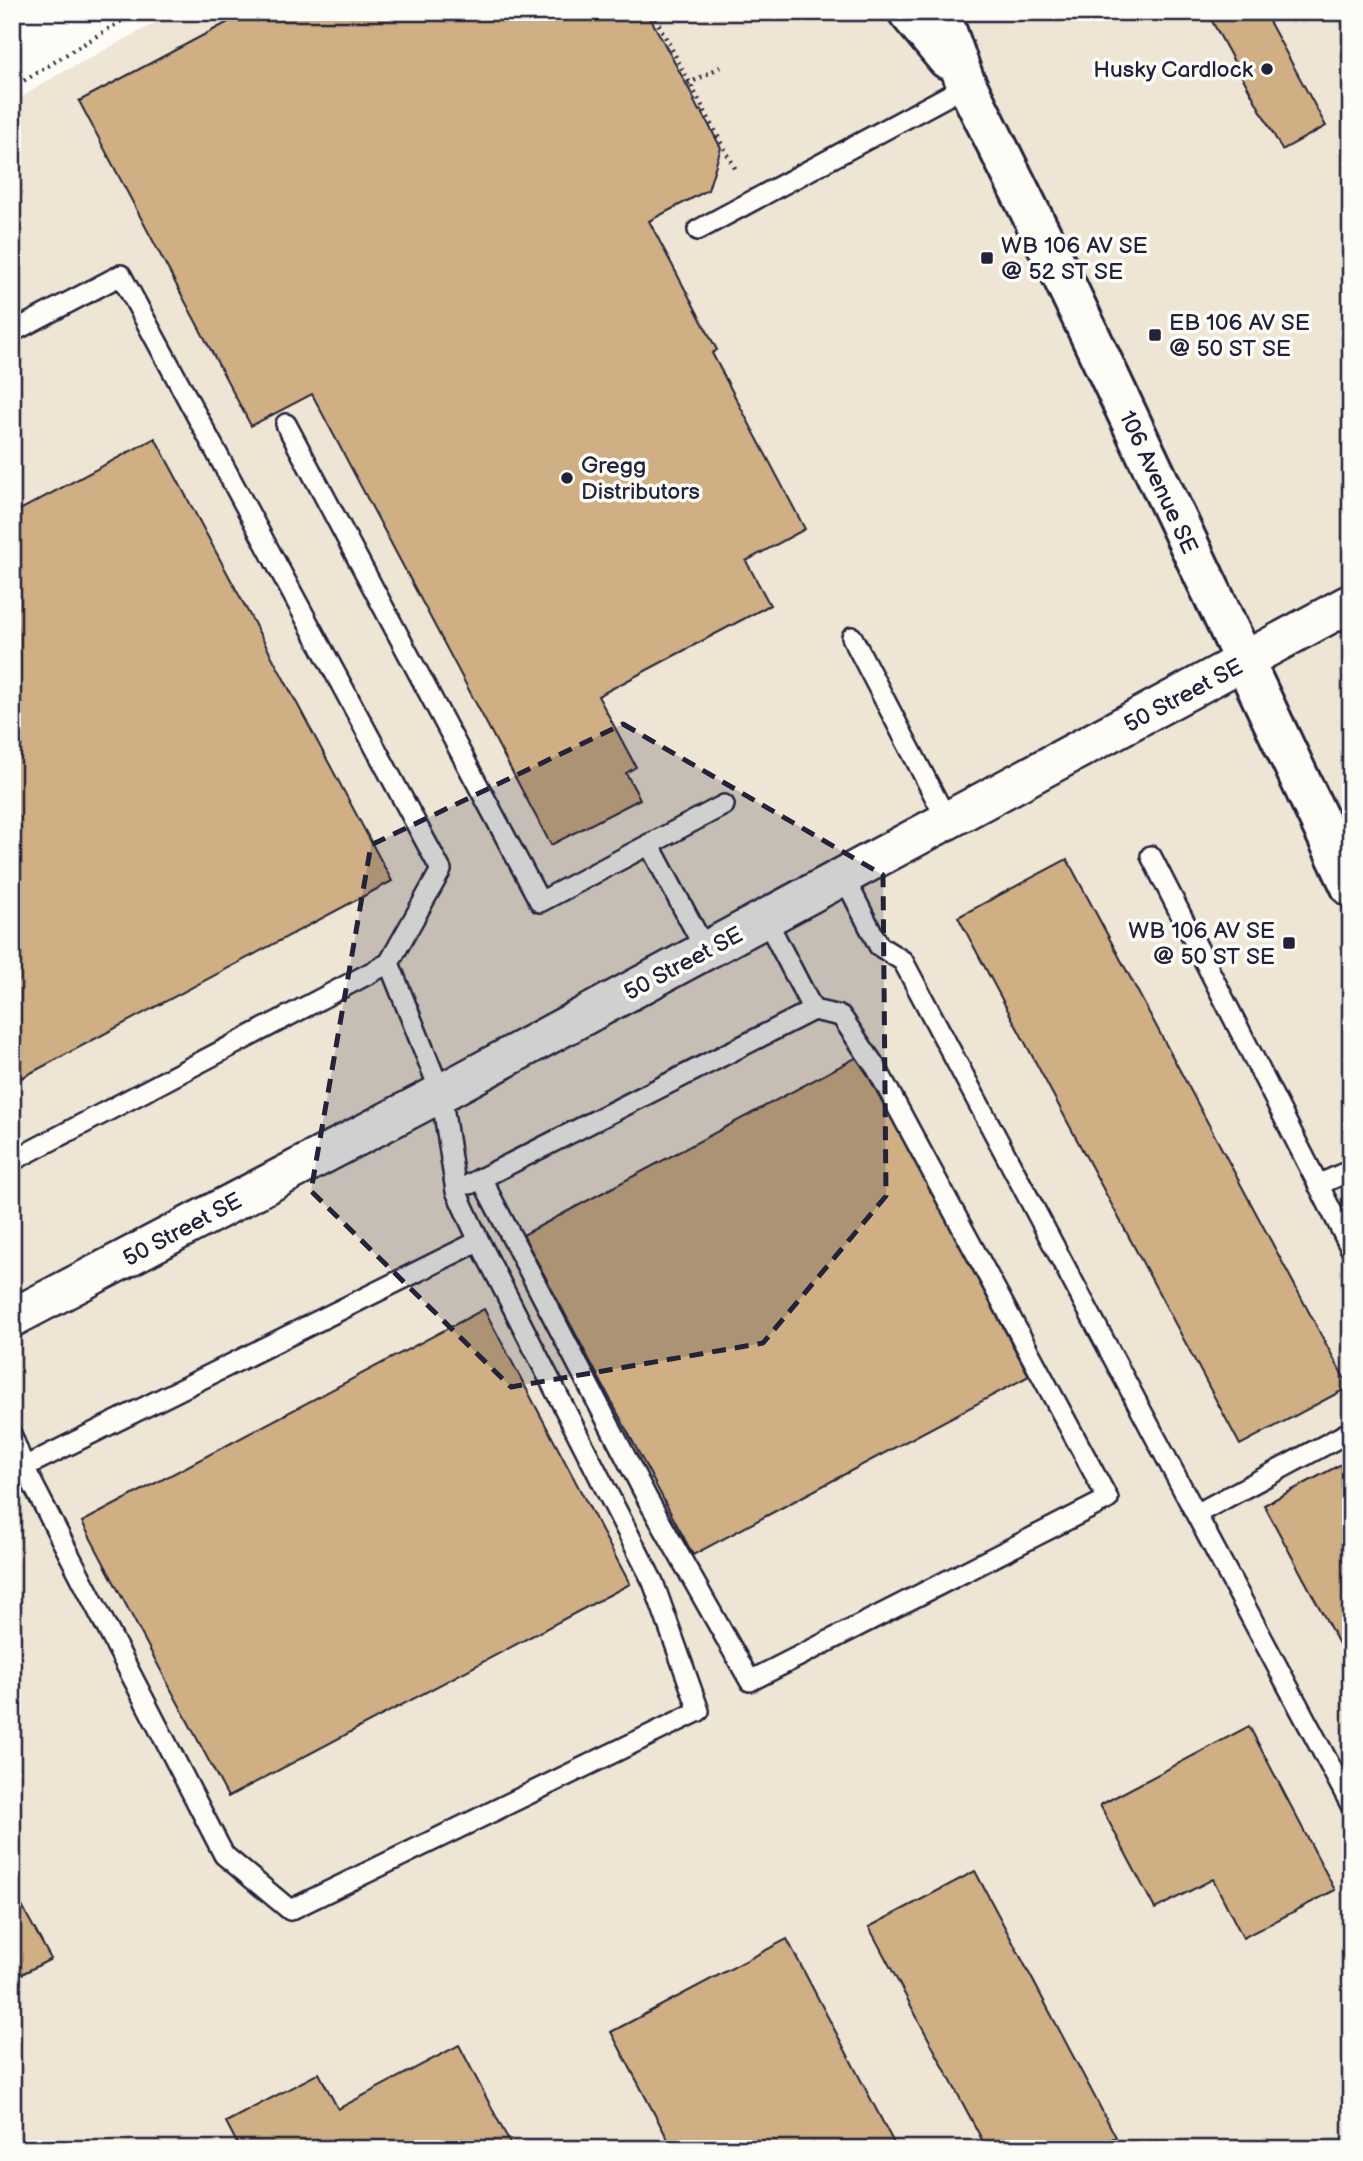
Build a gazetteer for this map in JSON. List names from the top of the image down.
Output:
{
  "streets": {
    "street": ["106 Avenue SE", "50 Street SE"]
  },
  "crossings": [
    ["106 Avenue SE", "50 Street SE"]
  ],
  "places": {
    "other": ["Husky Cardlock", "Gregg Distributors"],
    "transit": ["WB 106 AV SE @ 52 ST SE", "EB 106 AV SE @ 50 ST SE", "WB 106 AV SE @ 50 ST SE"]
  }
}
